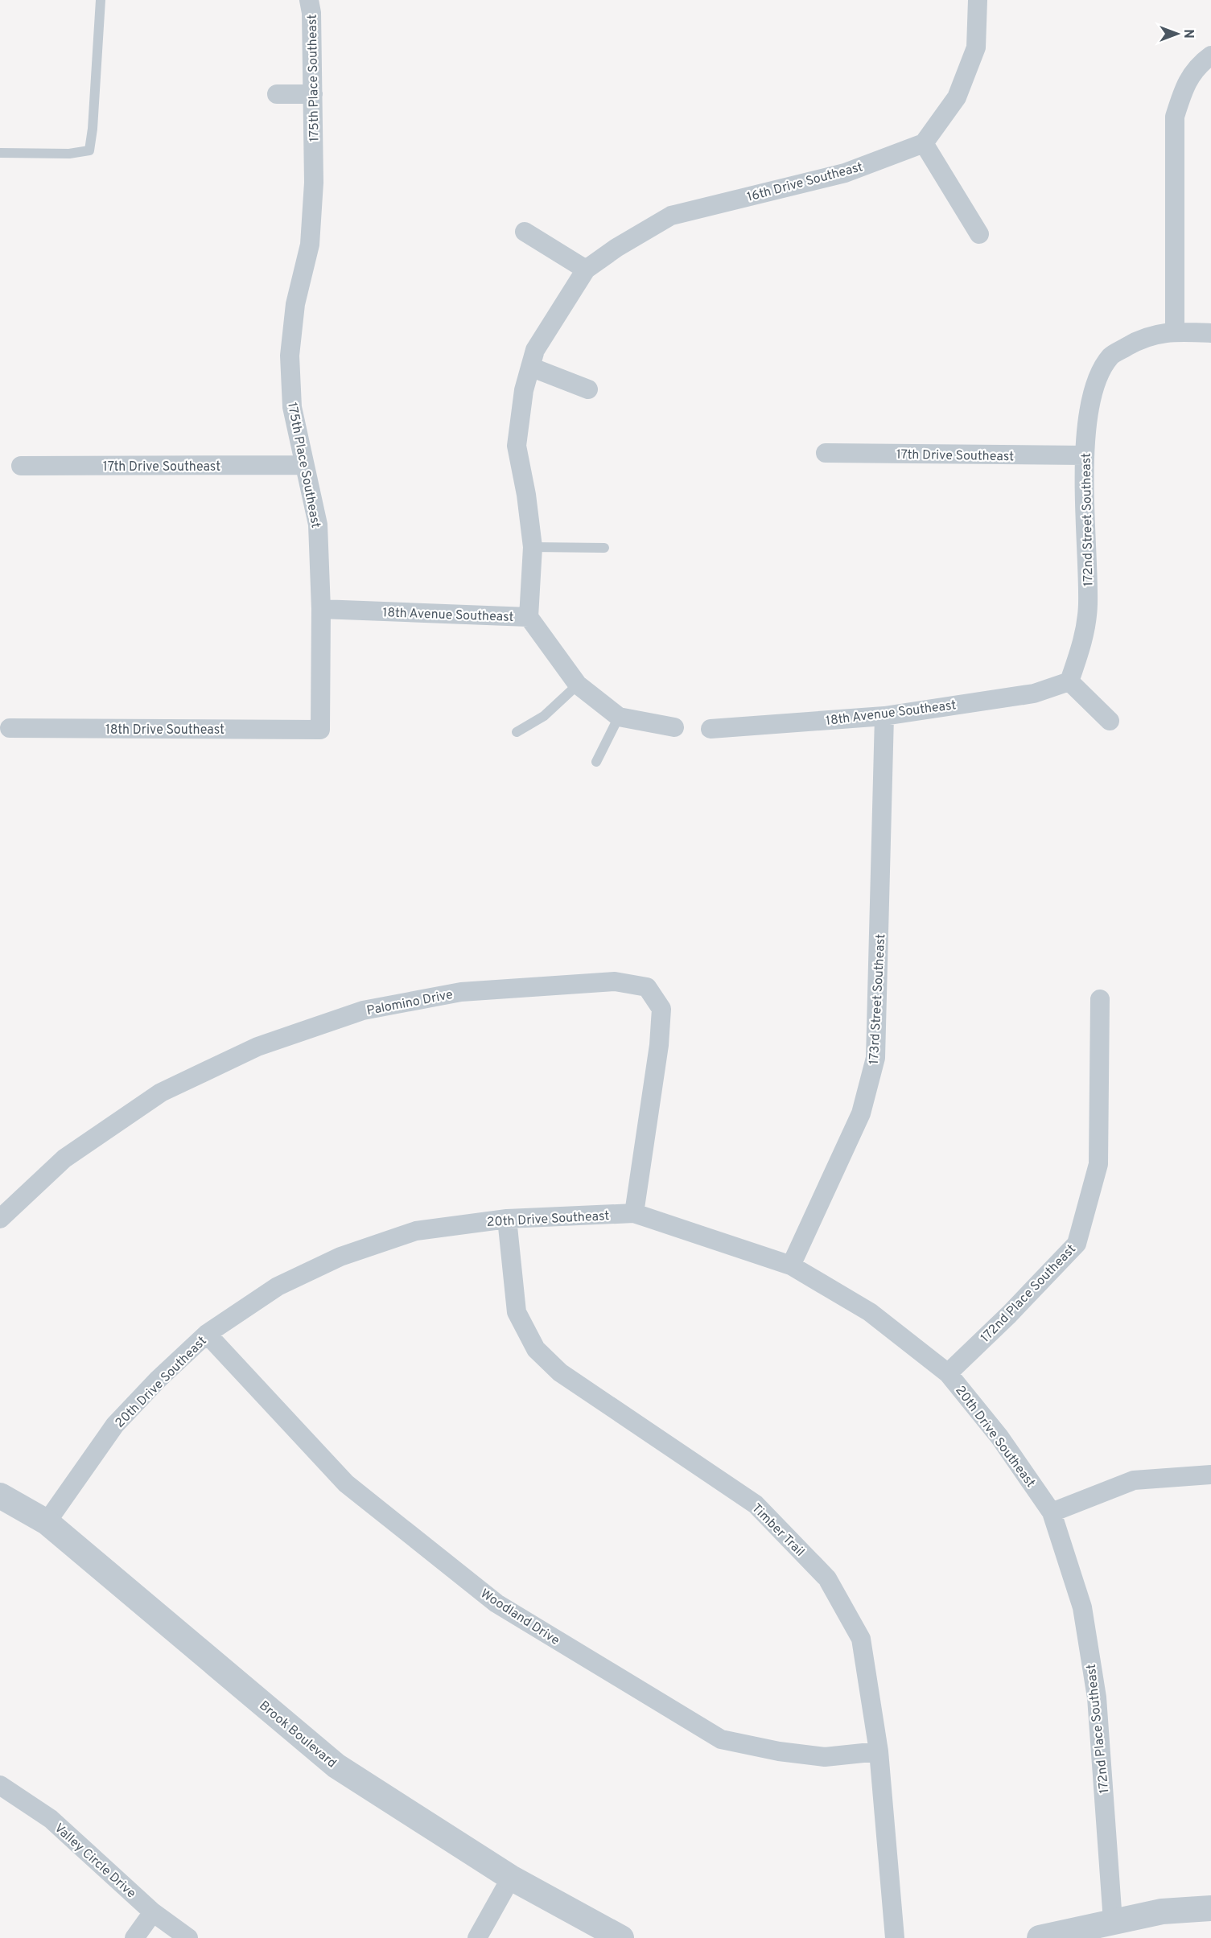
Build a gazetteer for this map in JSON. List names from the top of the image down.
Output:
{
  "streets": {
    "street": [
      "175th Place Southeast",
      "16th Drive Southeast",
      "17th Drive Southeast",
      "172nd Street Southeast",
      "18th Avenue Southeast",
      "18th Drive Southeast",
      "173rd Street Southeast",
      "Palomino Drive",
      "20th Drive Southeast",
      "172nd Place Southeast",
      "Timber Trail",
      "Woodland Drive",
      "Brook Boulevard",
      "Valley Circle Drive"
    ]
  },
  "crossings": [
    ["175th Place Southeast", "17th Drive Southeast"],
    ["175th Place Southeast", "18th Avenue Southeast"],
    ["175th Place Southeast", "18th Drive Southeast"],
    ["17th Drive Southeast", "172nd Street Southeast"],
    ["172nd Street Southeast", "18th Avenue Southeast"],
    ["18th Avenue Southeast", "173rd Street Southeast"],
    ["173rd Street Southeast", "20th Drive Southeast"],
    ["Palomino Drive", "20th Drive Southeast"],
    ["20th Drive Southeast", "172nd Place Southeast"],
    ["20th Drive Southeast", "Timber Trail"],
    ["20th Drive Southeast", "Woodland Drive"],
    ["20th Drive Southeast", "Brook Boulevard"],
    ["Timber Trail", "Woodland Drive"]
  ],
  "north": "right"
}
